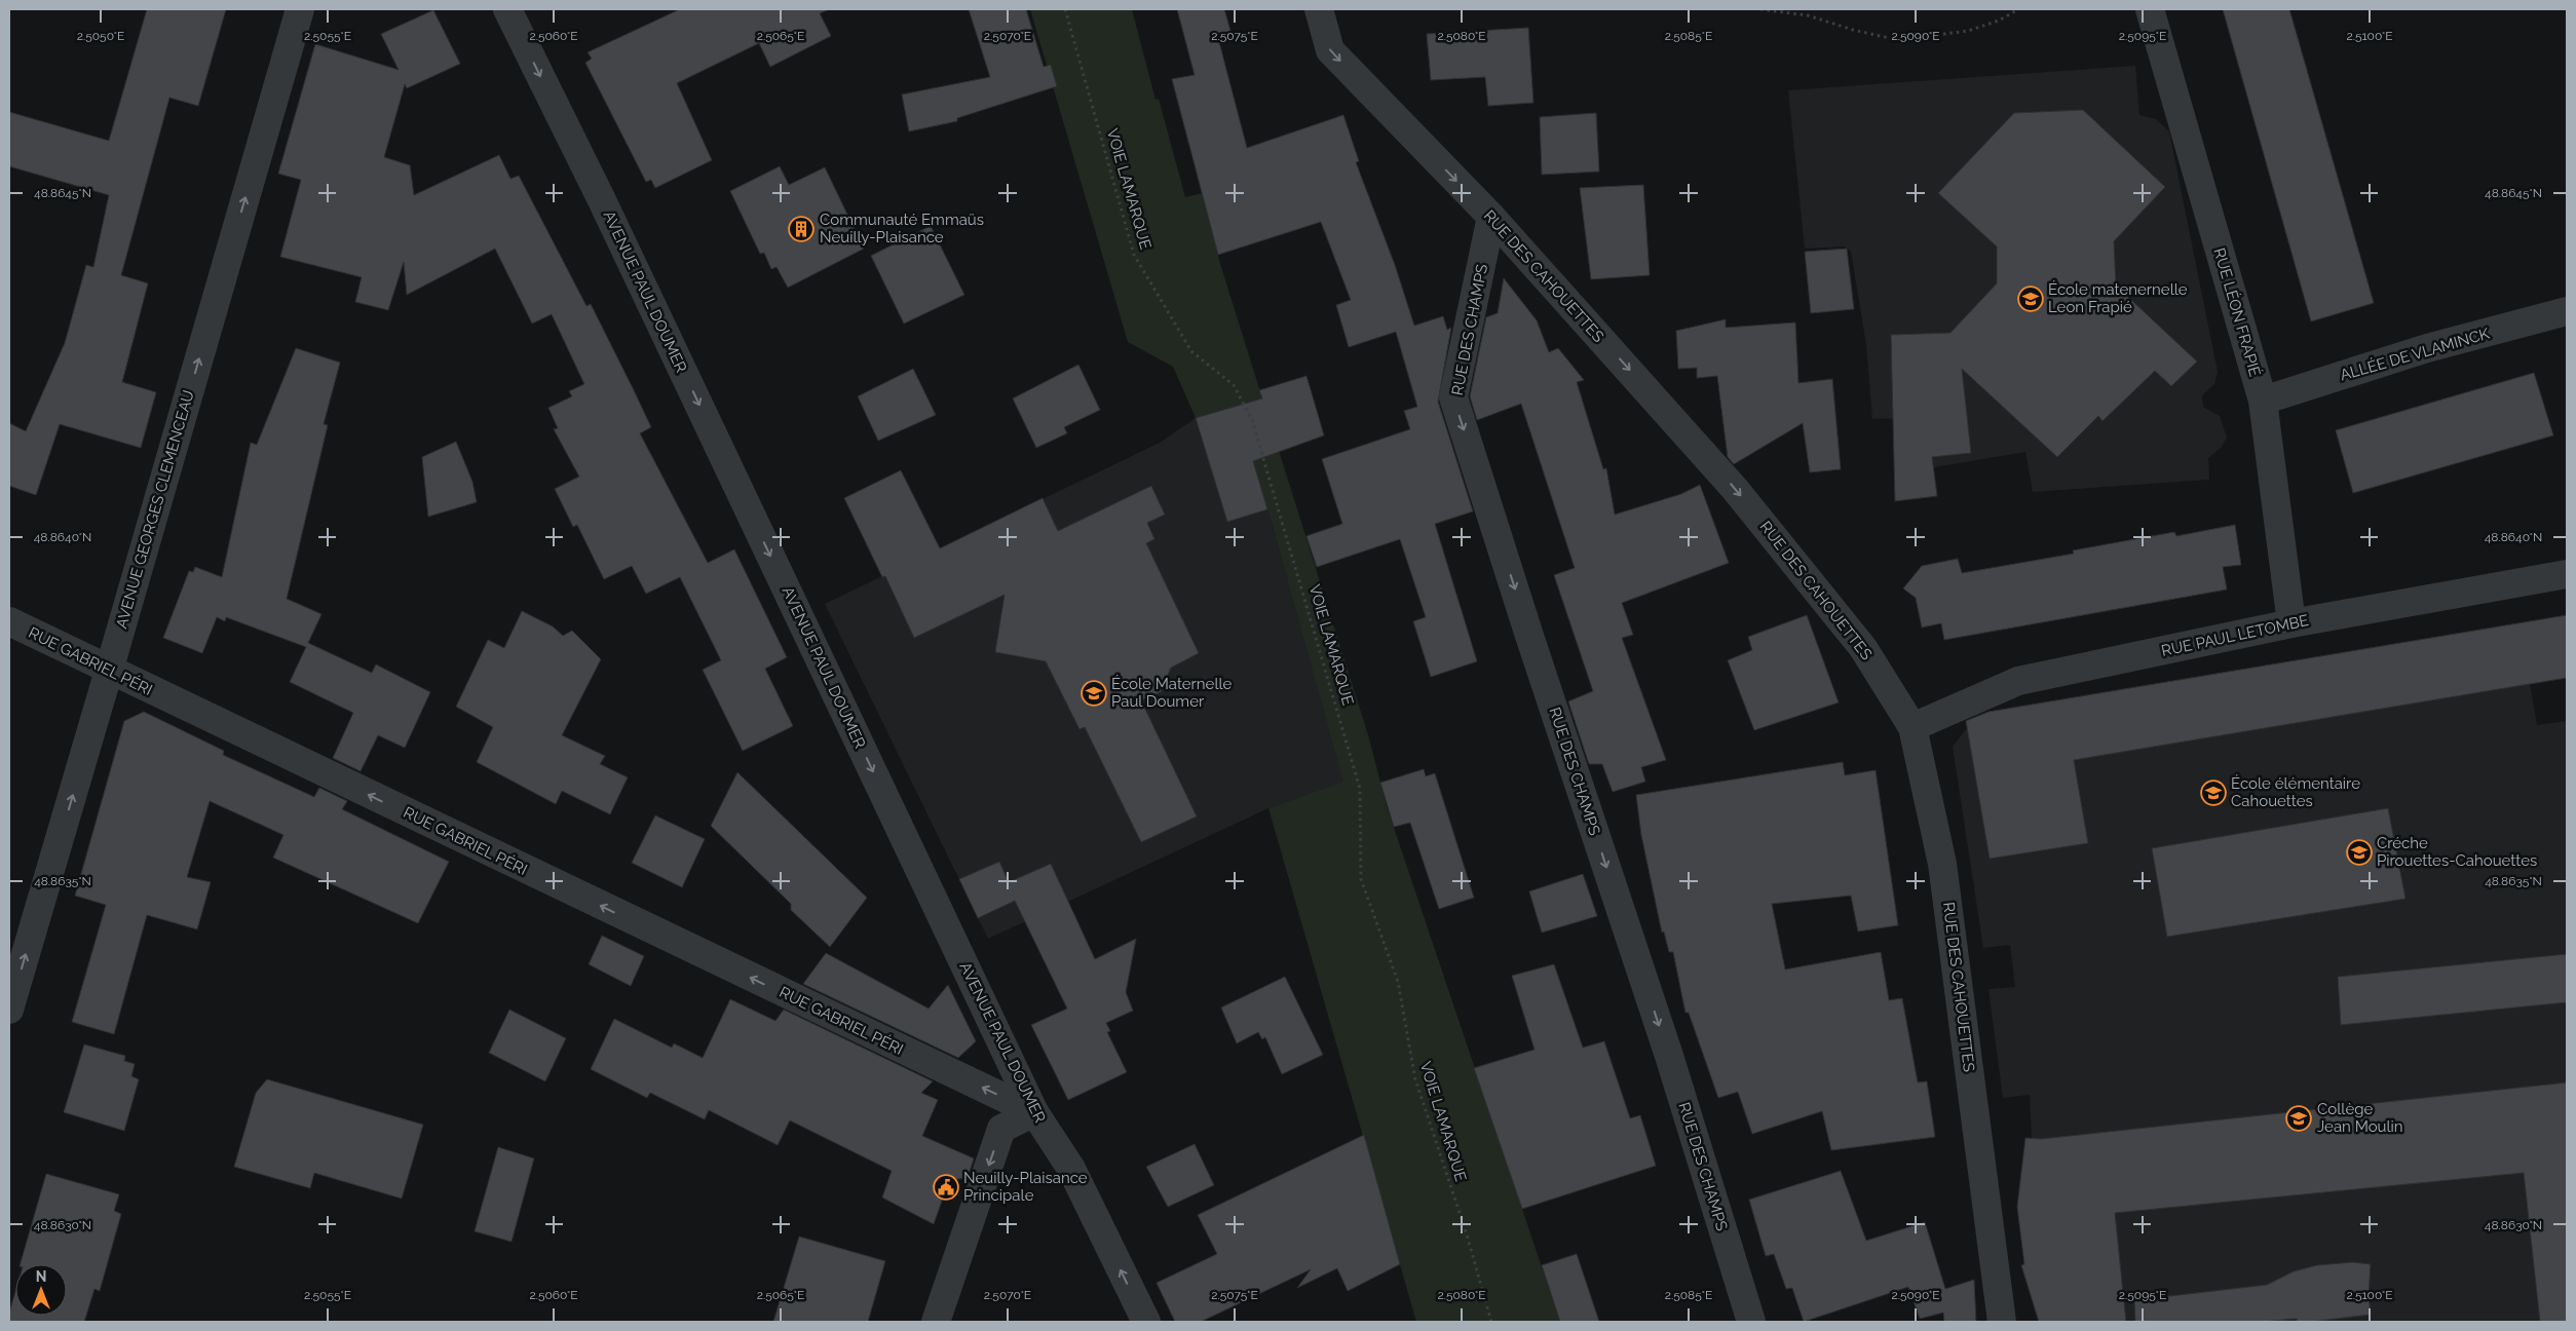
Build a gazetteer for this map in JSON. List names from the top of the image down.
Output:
{
  "streets": {
    "street": [
      "RUE DES CAHOUETTES",
      "AVENUE PAUL DOUMER",
      "RUE LÉON FRAPIÉ",
      "RUE DES CHAMPS",
      "ALLÉE DE VLAMINCK",
      "AVENUE GEORGES CLEMENCEAU",
      "RUE PAUL LETOMBE",
      "RUE GABRIEL PÉRI"
    ],
    "path": ["VOIE LAMARQUE"]
  },
  "crossings": [
    ["RUE DES CAHOUETTES", "RUE DES CHAMPS"],
    ["RUE DES CAHOUETTES", "RUE PAUL LETOMBE"],
    ["AVENUE PAUL DOUMER", "RUE GABRIEL PÉRI"],
    ["RUE LÉON FRAPIÉ", "ALLÉE DE VLAMINCK"],
    ["RUE LÉON FRAPIÉ", "RUE PAUL LETOMBE"],
    ["AVENUE GEORGES CLEMENCEAU", "RUE GABRIEL PÉRI"]
  ],
  "one_way": [
    "RUE DES CAHOUETTES",
    "RUE DES CHAMPS",
    "AVENUE GEORGES CLEMENCEAU",
    "RUE GABRIEL PÉRI"
  ],
  "places": {
    "building": ["Communauté Emmaüs Neuilly-Plaisance"],
    "school or university": [
      "École matenernelle Leon Frapié",
      "École Maternelle Paul Doumer",
      "École élémentaire Cahouettes",
      "Créche Pirouettes-Cahouettes",
      "Collège Jean Moulin"
    ],
    "public building": ["Neuilly-Plaisance Principale"]
  },
  "north": "top",
  "coordinates": [
    "2.5050°E",
    "2.5055°E",
    "2.5060°E",
    "2.5065°E",
    "2.5070°E",
    "2.5075°E",
    "2.5080°E",
    "2.5085°E",
    "2.5090°E",
    "2.5095°E",
    "2.5100°E",
    "48.8645°N",
    "48.8640°N",
    "48.8635°N",
    "48.8630°N"
  ]
}
